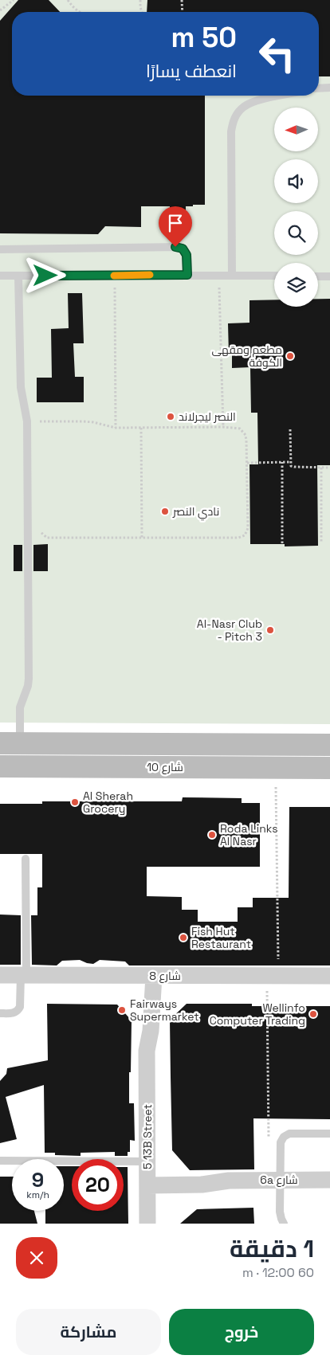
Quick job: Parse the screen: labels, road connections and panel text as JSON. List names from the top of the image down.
{
  "streets": {
    "main road": ["شارع 10"],
    "street": ["شارع 8", "5 13B Street", "6a شارع"]
  },
  "crossings": [
    ["شارع 8", "5 13B Street"],
    ["5 13B Street", "6a شارع"]
  ],
  "places": [
    "مطعم ومقهى الكوفة",
    "النصر ليجرلاند",
    "نادي النصر",
    "Al-Nasr Club - Pitch 3",
    "Al Sherah Grocery",
    "Roda Links Al Nasr",
    "Fish Hut Restaurant",
    "Fairways Supermarket",
    "Wellinfo Computer Trading"
  ],
  "north": "left",
  "page": {
    "turn": ["50 m", "انعطف يسارًا"],
    "speed": "9 km/h",
    "limit": "20",
    "heading": ["1 دقيقة", "60 m · 12:00"],
    "buttons": ["خروج", "مشاركة"]
  }
}
